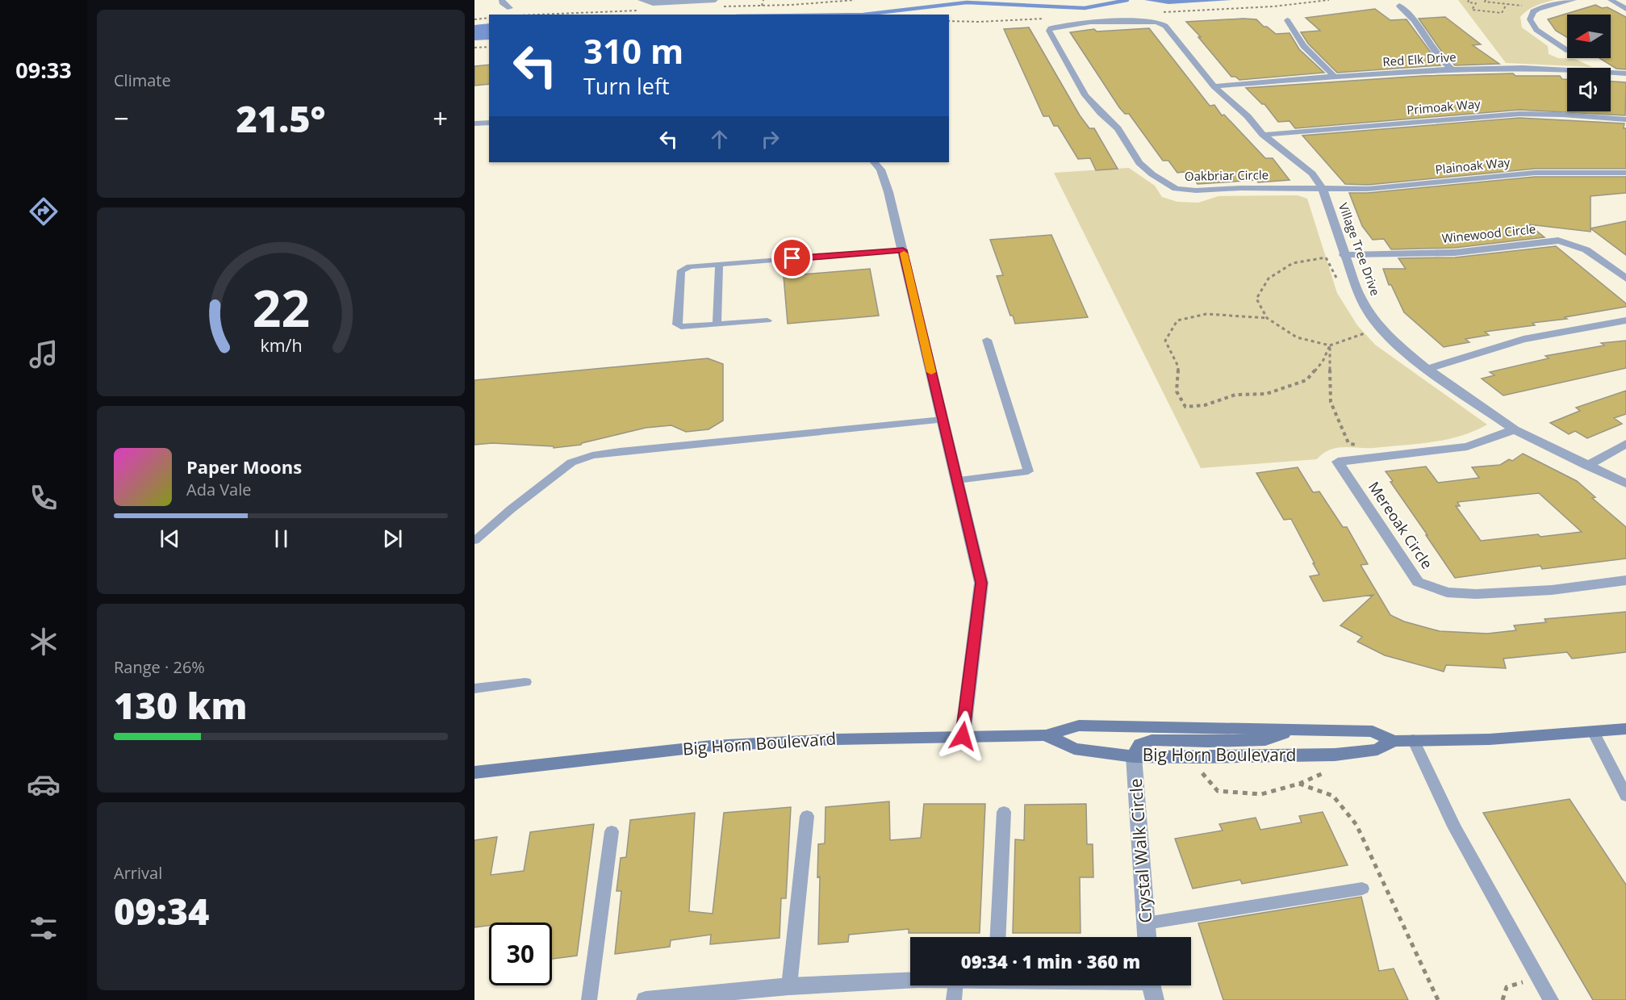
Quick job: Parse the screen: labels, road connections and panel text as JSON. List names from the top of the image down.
{
  "streets": {
    "main road": ["Big Horn Boulevard"],
    "street": [
      "Red Elk Drive",
      "Primoak Way",
      "Plainoak Way",
      "Oakbriar Circle",
      "Winewood Circle",
      "Village Tree Drive",
      "Mereoak Circle",
      "Crystal Walk Circle"
    ]
  },
  "crossings": [
    ["Red Elk Drive", "Village Tree Drive"],
    ["Primoak Way", "Village Tree Drive"],
    ["Plainoak Way", "Oakbriar Circle"],
    ["Plainoak Way", "Village Tree Drive"],
    ["Oakbriar Circle", "Village Tree Drive"],
    ["Winewood Circle", "Village Tree Drive"],
    ["Village Tree Drive", "Mereoak Circle"],
    ["Big Horn Boulevard", "Crystal Walk Circle"]
  ],
  "north": "left",
  "page": {
    "tabs": "09:33",
    "tile": [
      "Climate",
      ["Range · 26%", "130 km"],
      ["Arrival", "09:34"]
    ],
    "turn": ["310 m", "Turn left"],
    "heat": ["−", "21.5°", "+"],
    "song": ["Paper Moons", "Ada Vale"],
    "limit": "30",
    "trip": "09:34 · 1 min · 360 m",
    "gauge": ["22", "km/h"]
  }
}
